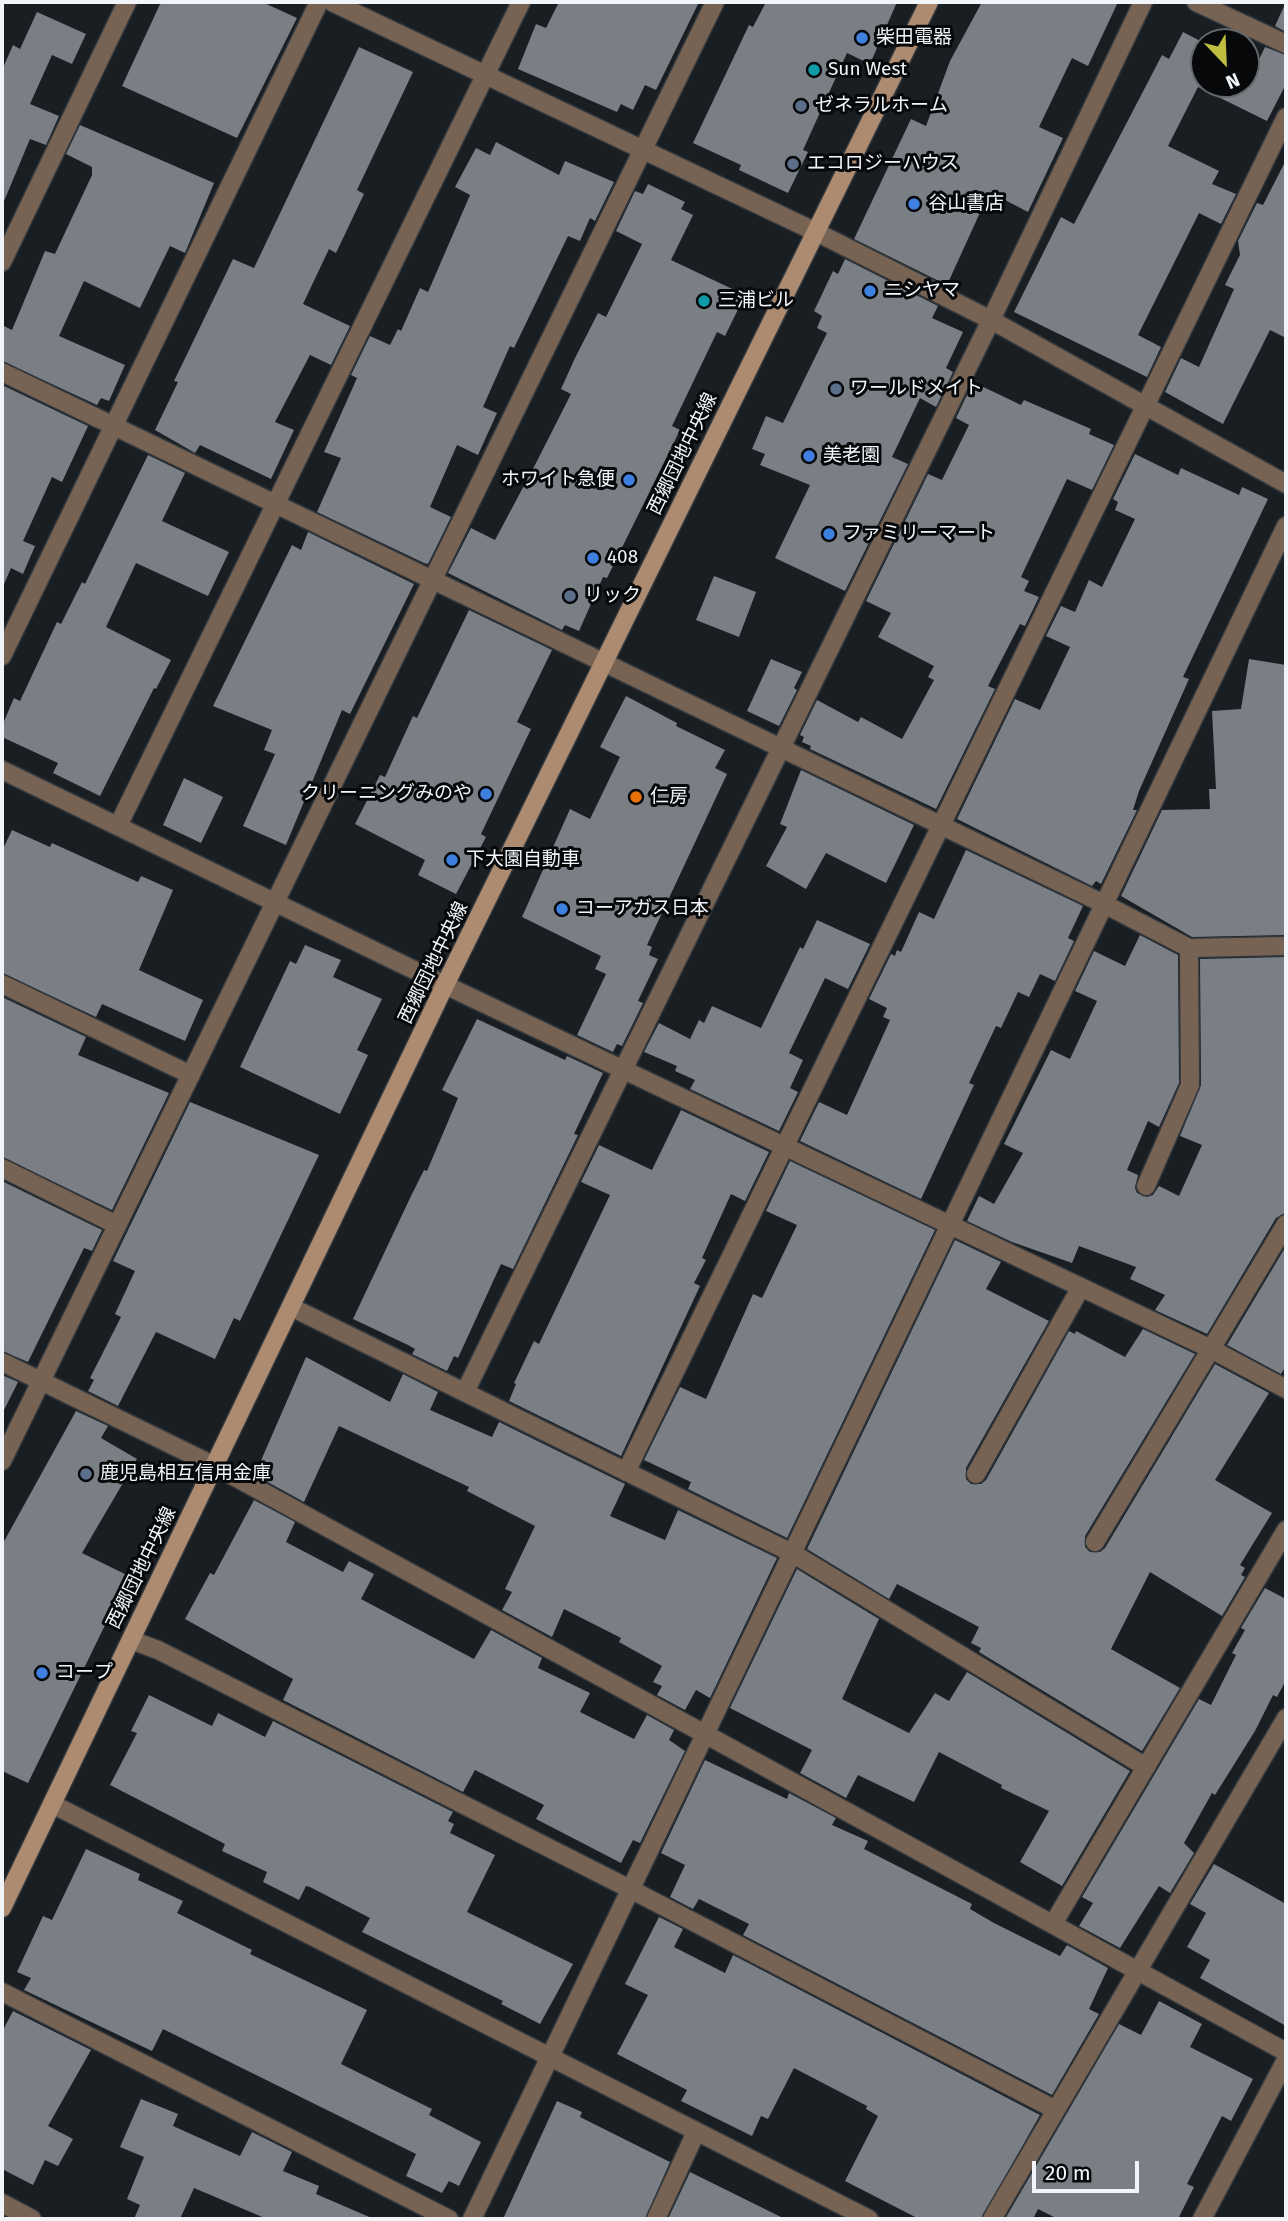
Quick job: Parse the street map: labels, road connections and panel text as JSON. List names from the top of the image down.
{
  "streets": {
    "street": ["西郷団地中央線"]
  },
  "places": [
    "柴田電器",
    "Sun West",
    "ゼネラルホーム",
    "エコロジーハウス",
    "谷山書店",
    "ニシヤマ",
    "三浦ビル",
    "ワールドメイト",
    "美老園",
    "ホワイト急便",
    "ファミリーマート",
    "408",
    "リック",
    "クリーニングみのや",
    "仁房",
    "下大園自動車",
    "コーアガス日本",
    "鹿児島相互信用金庫",
    "コープ"
  ],
  "scale_bar": "20 m",
  "north": "bottom right"
}
